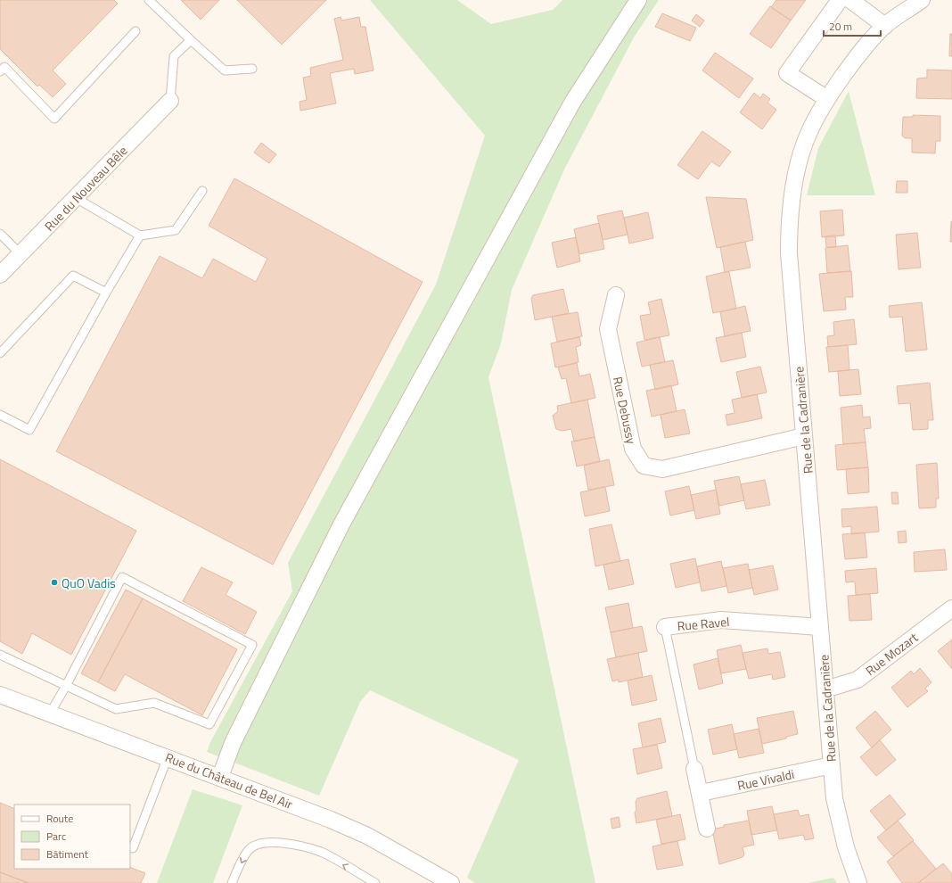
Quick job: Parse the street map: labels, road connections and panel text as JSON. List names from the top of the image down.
{
  "streets": {
    "street": [
      "Rue du Nouveau Bêle",
      "Rue Debussy",
      "Rue de la Cadranière",
      "Rue Ravel",
      "Rue Mozart",
      "Rue Vivaldi",
      "Rue du Château de Bel Air"
    ]
  },
  "crossings": [
    ["Rue Debussy", "Rue de la Cadranière"],
    ["Rue de la Cadranière", "Rue Ravel"],
    ["Rue de la Cadranière", "Rue Mozart"],
    ["Rue de la Cadranière", "Rue Vivaldi"]
  ],
  "places": ["QuO Vadis"],
  "legend": ["Route", "Parc", "Bâtiment"],
  "scale_bar": "20 m"
}
